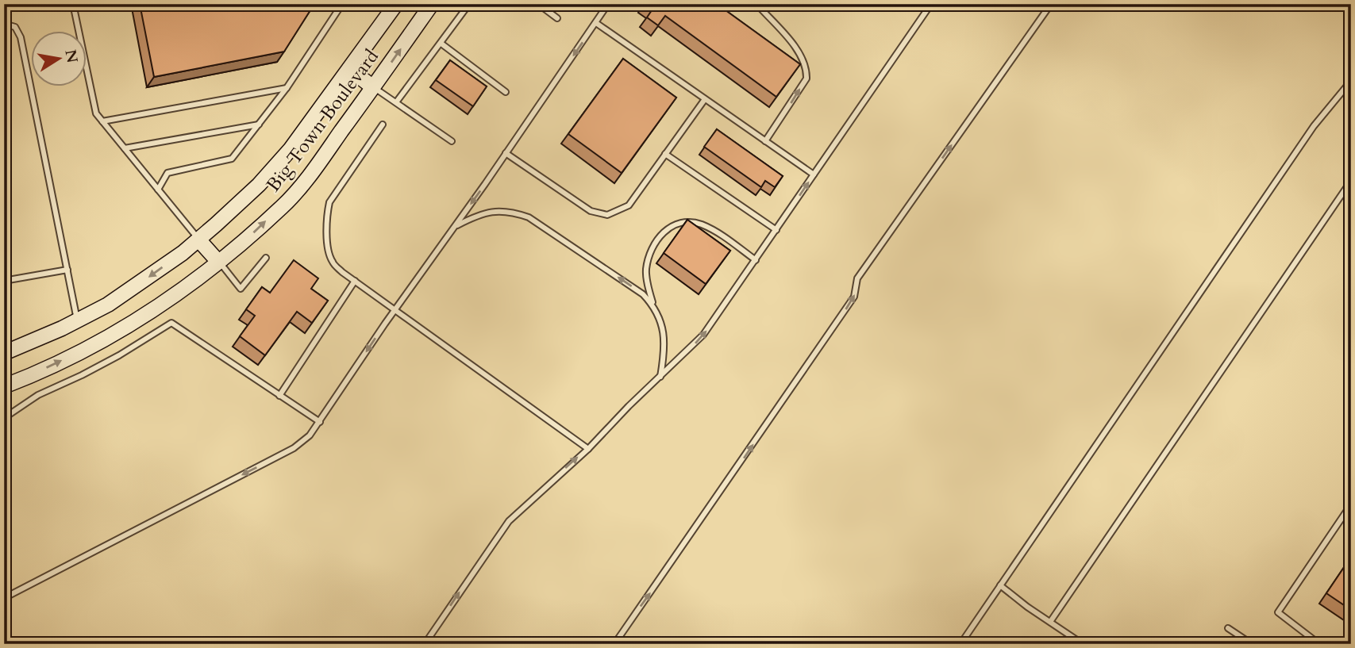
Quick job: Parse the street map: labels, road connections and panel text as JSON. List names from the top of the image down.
{
  "streets": {
    "main road": ["Big Town Boulevard"]
  },
  "north": "right"
}
